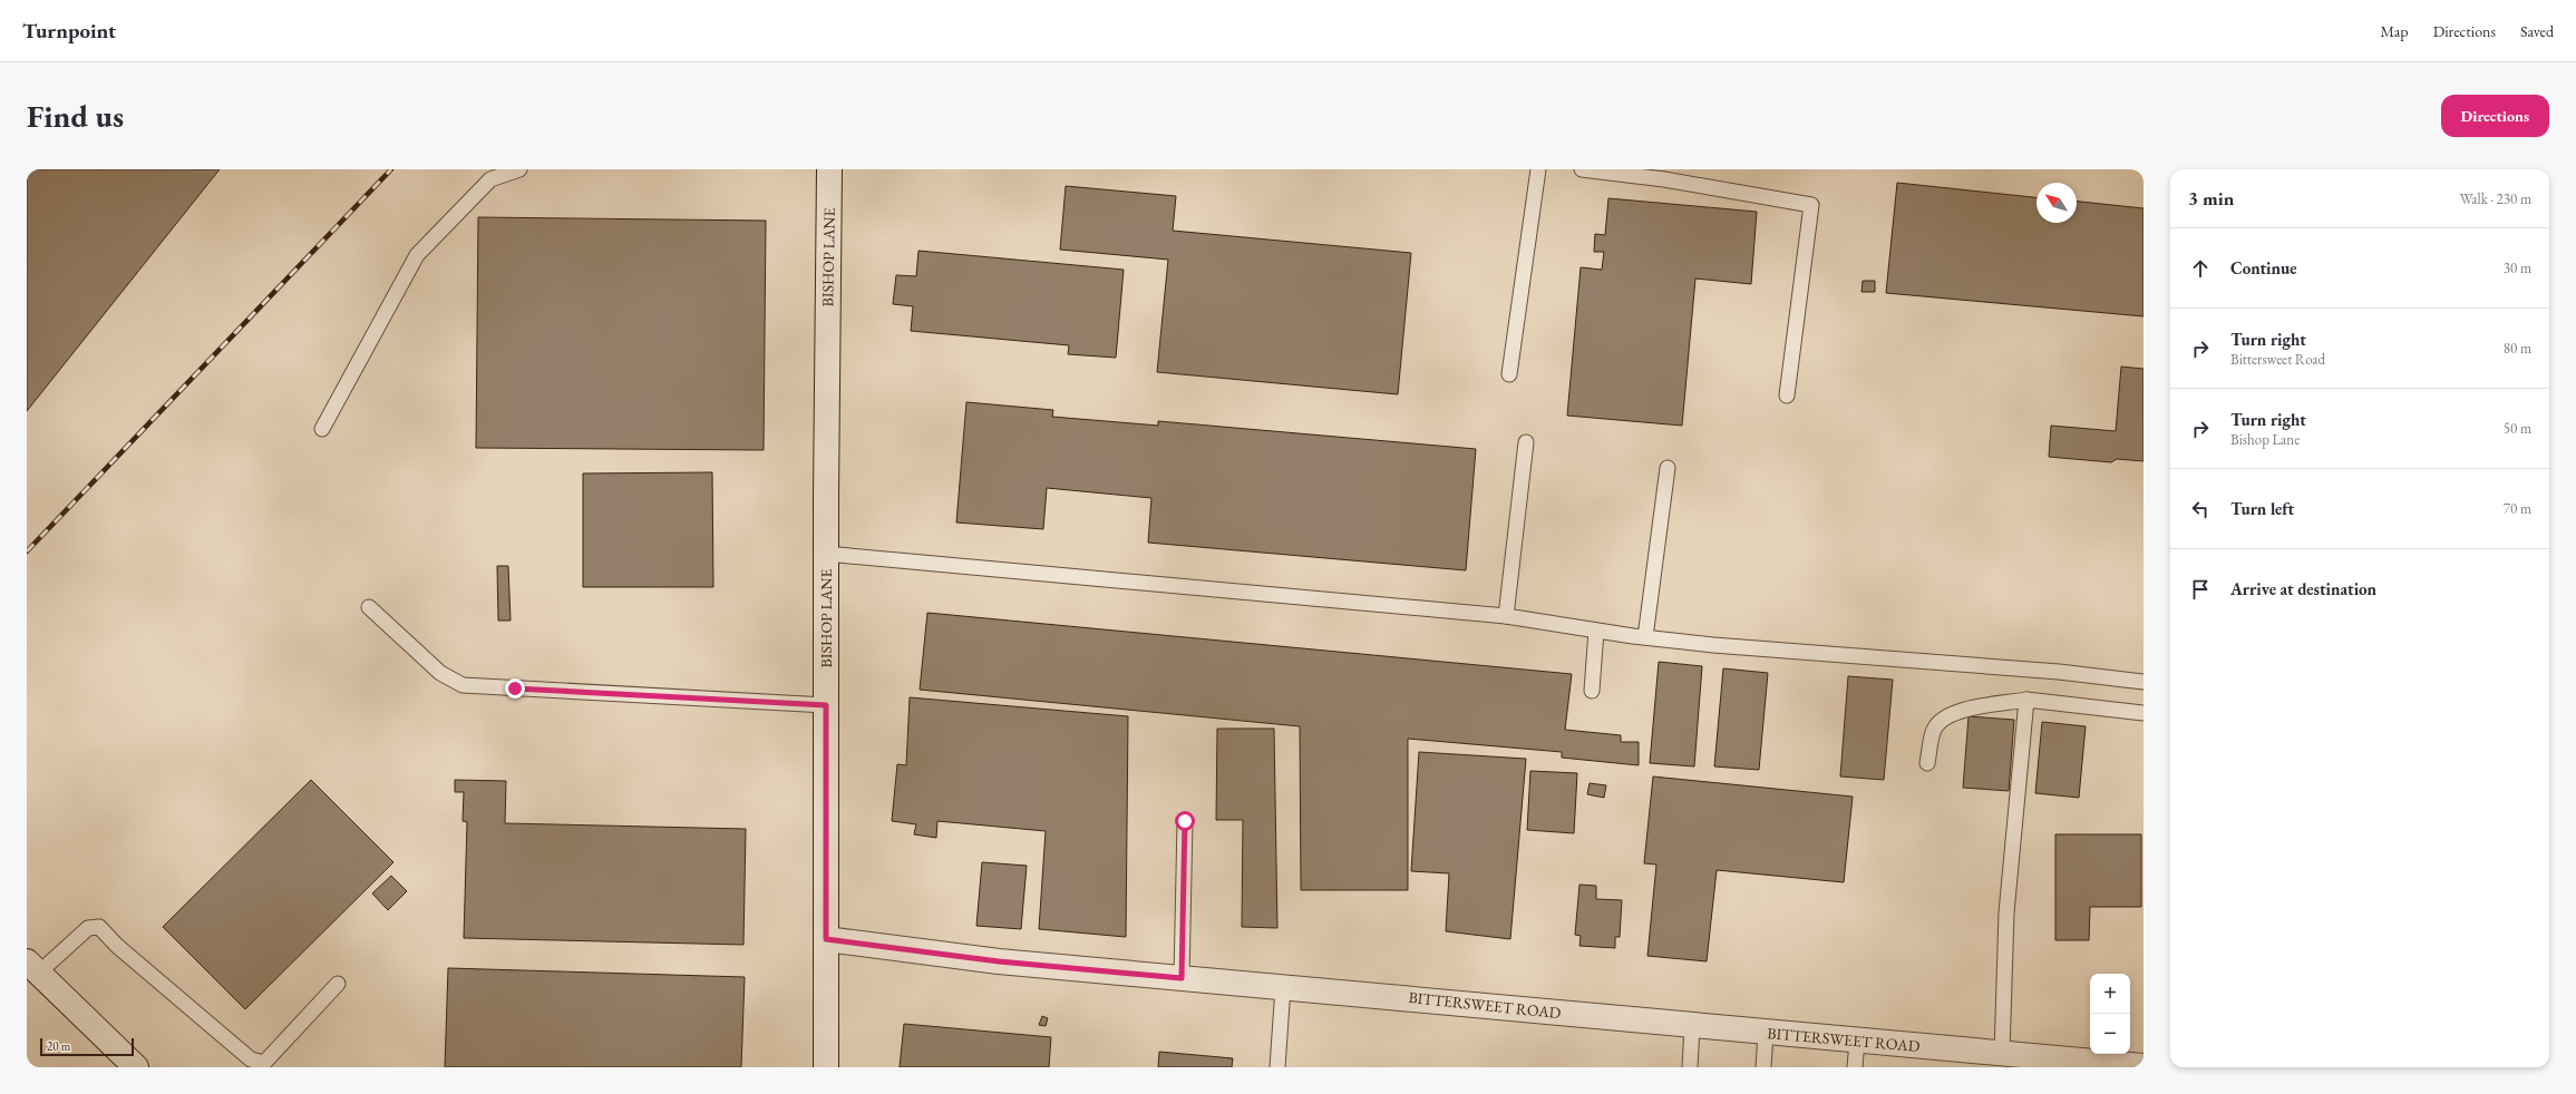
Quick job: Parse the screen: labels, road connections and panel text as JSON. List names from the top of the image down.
{
  "streets": {
    "street": ["BISHOP LANE", "BITTERSWEET ROAD"]
  },
  "crossings": [
    ["BISHOP LANE", "BITTERSWEET ROAD"]
  ],
  "scale_bar": "20 m",
  "north": "top left",
  "page": {
    "header": "Turnpoint",
    "nav": ["Map", "Directions", "Saved"],
    "buttons": "Directions",
    "title": "Find us",
    "heading": ["3 min", "Walk · 230 m"],
    "list": [
      ["Continue", "30 m"],
      ["Turn right", "Bittersweet Road", "80 m"],
      ["Turn right", "Bishop Lane", "50 m"],
      ["Turn left", "70 m"],
      "Arrive at destination"
    ],
    "map_buttons": ["+", "−"],
    "scale": "20 m"
  }
}
